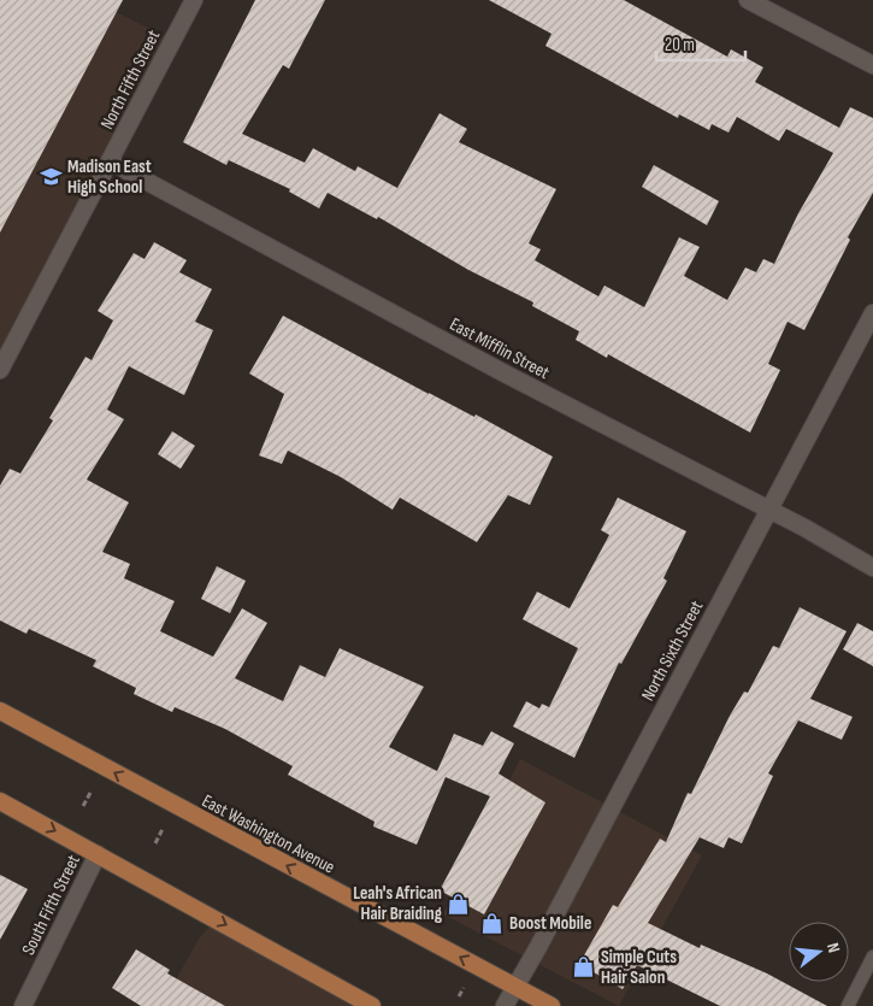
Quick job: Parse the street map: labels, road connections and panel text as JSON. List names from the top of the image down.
{
  "streets": {
    "main road": ["East Washington Avenue"],
    "street": [
      "North Fifth Street",
      "East Mifflin Street",
      "North Sixth Street",
      "South Fifth Street"
    ]
  },
  "crossings": [
    ["North Fifth Street", "East Mifflin Street"],
    ["East Mifflin Street", "North Sixth Street"],
    ["North Sixth Street", "East Washington Avenue"]
  ],
  "places": {
    "school or university": ["Madison East High School"],
    "shop": ["Leah's African Hair Braiding", "Boost Mobile", "Simple Cuts Hair Salon"]
  },
  "scale_bar": "20 m",
  "north": "right"
}
